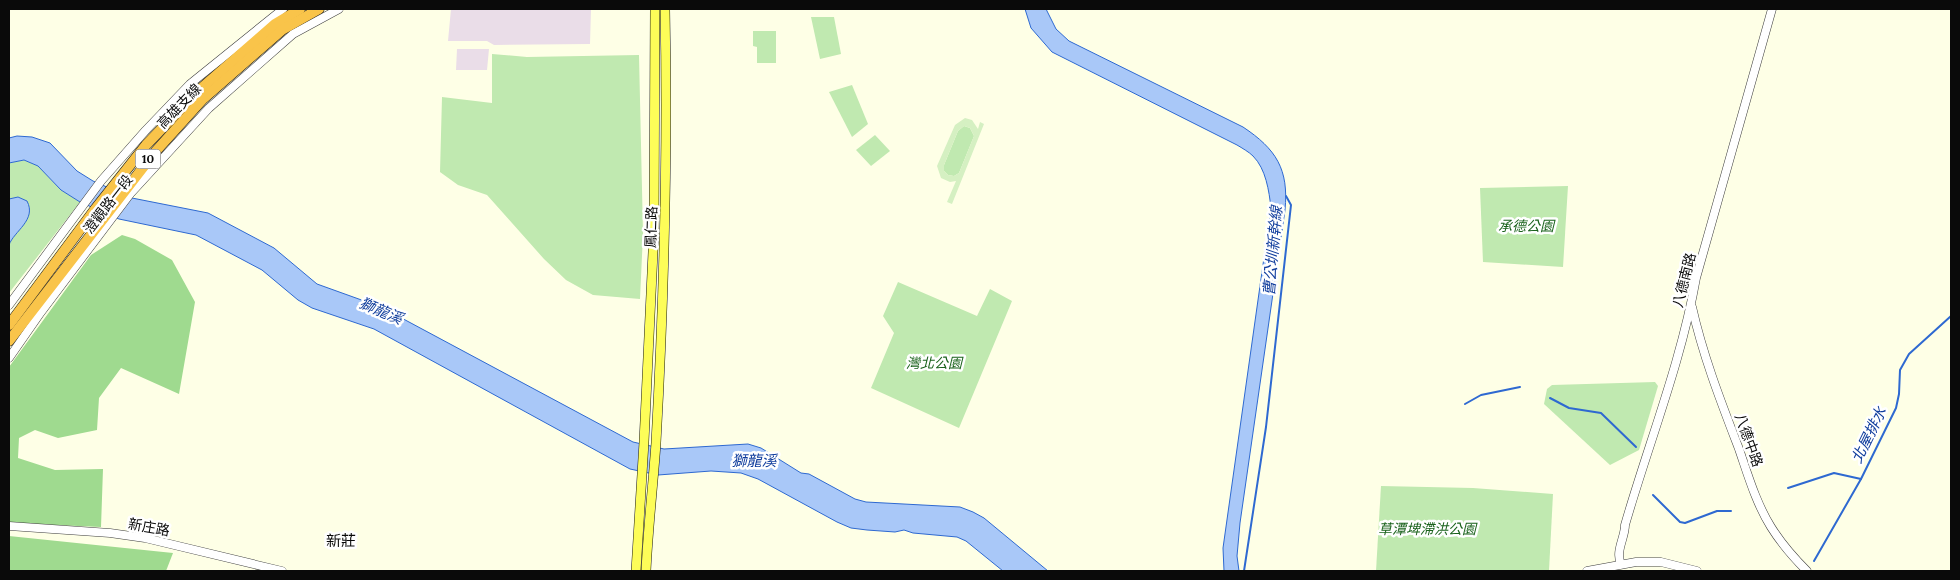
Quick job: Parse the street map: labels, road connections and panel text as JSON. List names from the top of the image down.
{
  "streets": {
    "highway": ["高雄支線", "10"],
    "main road": ["鳳仁路"],
    "street": [
      "澄觀路一段",
      "八德南路",
      "八德中路",
      "新庄路"
    ]
  },
  "crossings": [
    ["八德南路", "八德中路"]
  ],
  "districts": ["新莊"],
  "water": ["曹公圳新幹線", "獅龍溪", "北屋排水"],
  "parks": ["承德公園", "灣北公園", "草潭埤滯洪公園"]
}
